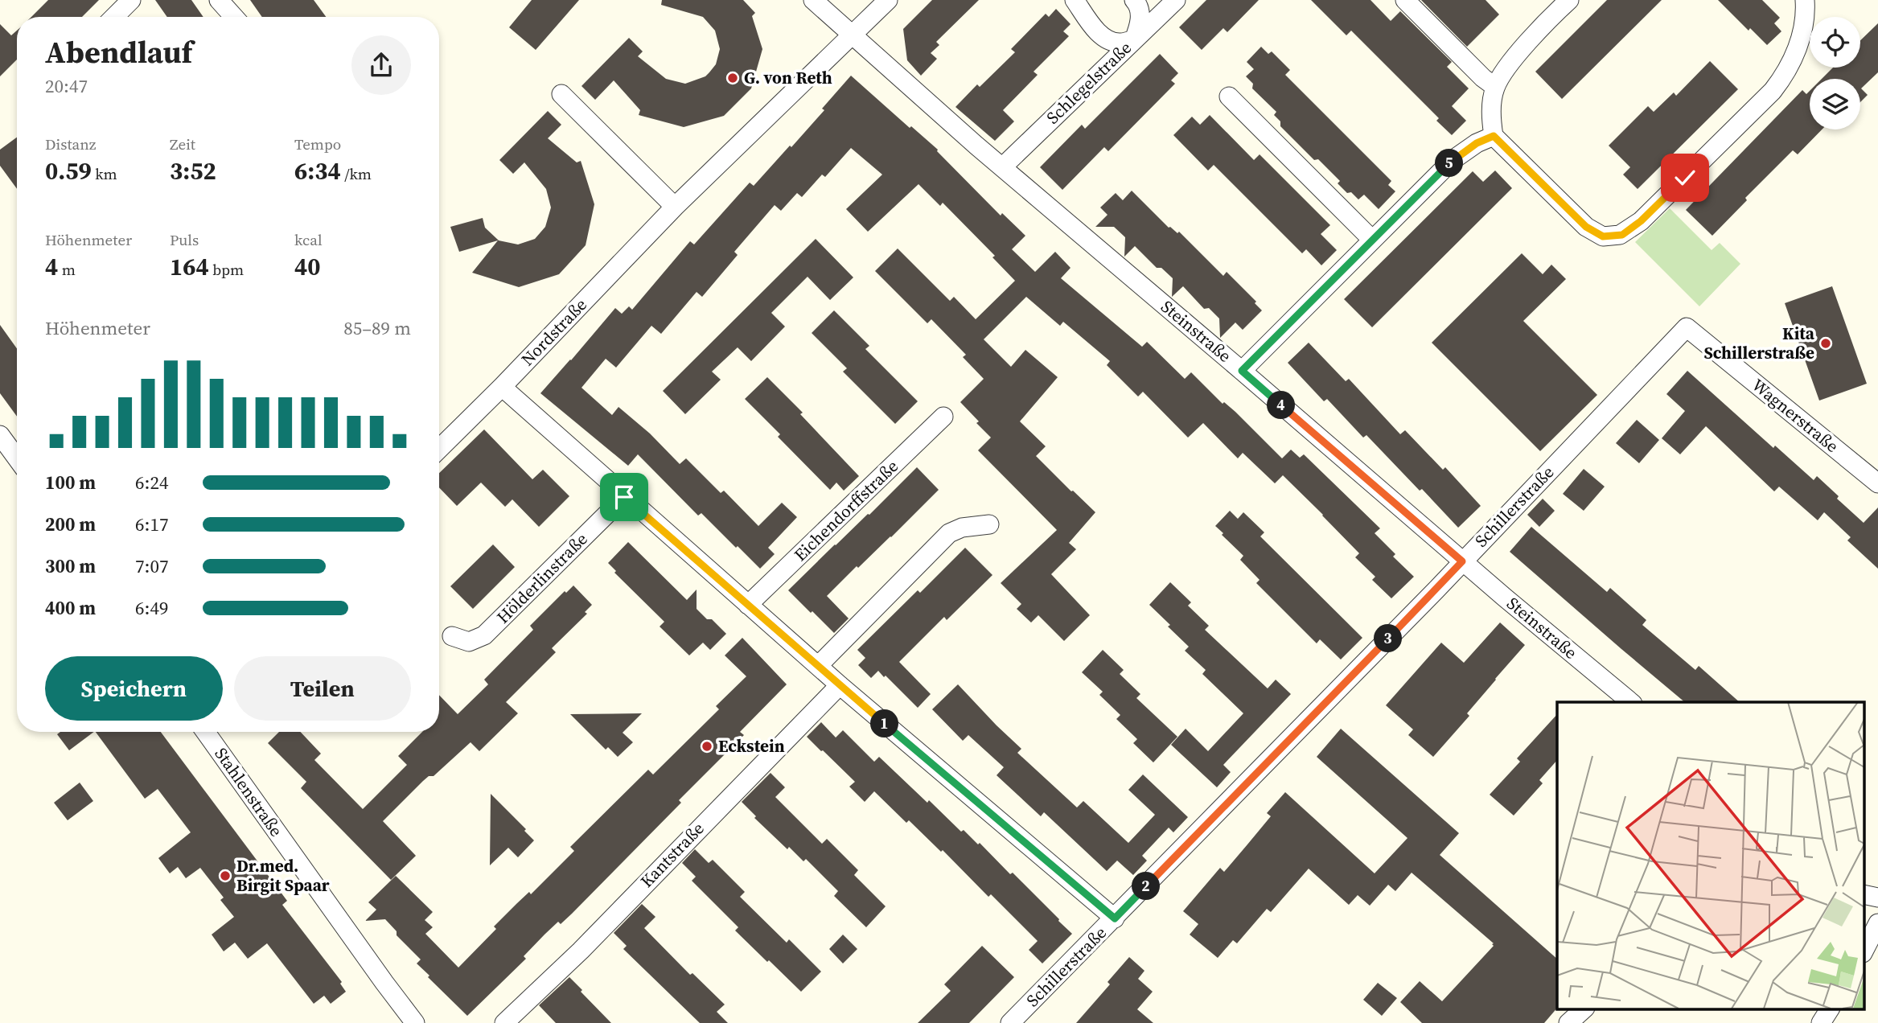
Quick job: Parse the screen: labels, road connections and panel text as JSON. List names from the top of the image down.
{
  "streets": {
    "street": [
      "Schlegelstraße",
      "Steinstraße",
      "Nordstraße",
      "Wagnerstraße",
      "Schillerstraße",
      "Eichendorffstraße",
      "Hölderlinstraße",
      "Stahlenstraße",
      "Kantstraße"
    ]
  },
  "crossings": [
    ["Schlegelstraße", "Steinstraße"],
    ["Steinstraße", "Nordstraße"],
    ["Steinstraße", "Schillerstraße"],
    ["Wagnerstraße", "Schillerstraße"]
  ],
  "places": [
    "G. von Reth",
    "Kita Schillerstraße",
    "Eckstein",
    "Dr.med. Birgit Spaar"
  ],
  "page": {
    "heading": ["Abendlauf", "20:47"],
    "stats": [
      ["Distanz", "0.59 km"],
      ["Zeit", "3:52"],
      ["Tempo", "6:34 /km"],
      ["Höhenmeter", "4 m"],
      ["Puls", "164 bpm"],
      ["kcal", "40"]
    ],
    "pins": [
      "5",
      "4",
      "3",
      "1",
      "2"
    ],
    "chart": ["Höhenmeter", "85–89 m"],
    "list": [
      {
        "name": "100 m",
        "note": "6:24"
      },
      {
        "name": "200 m",
        "note": "6:17"
      },
      {
        "name": "300 m",
        "note": "7:07"
      },
      {
        "name": "400 m",
        "note": "6:49"
      }
    ],
    "buttons": ["Speichern", "Teilen"]
  }
}
